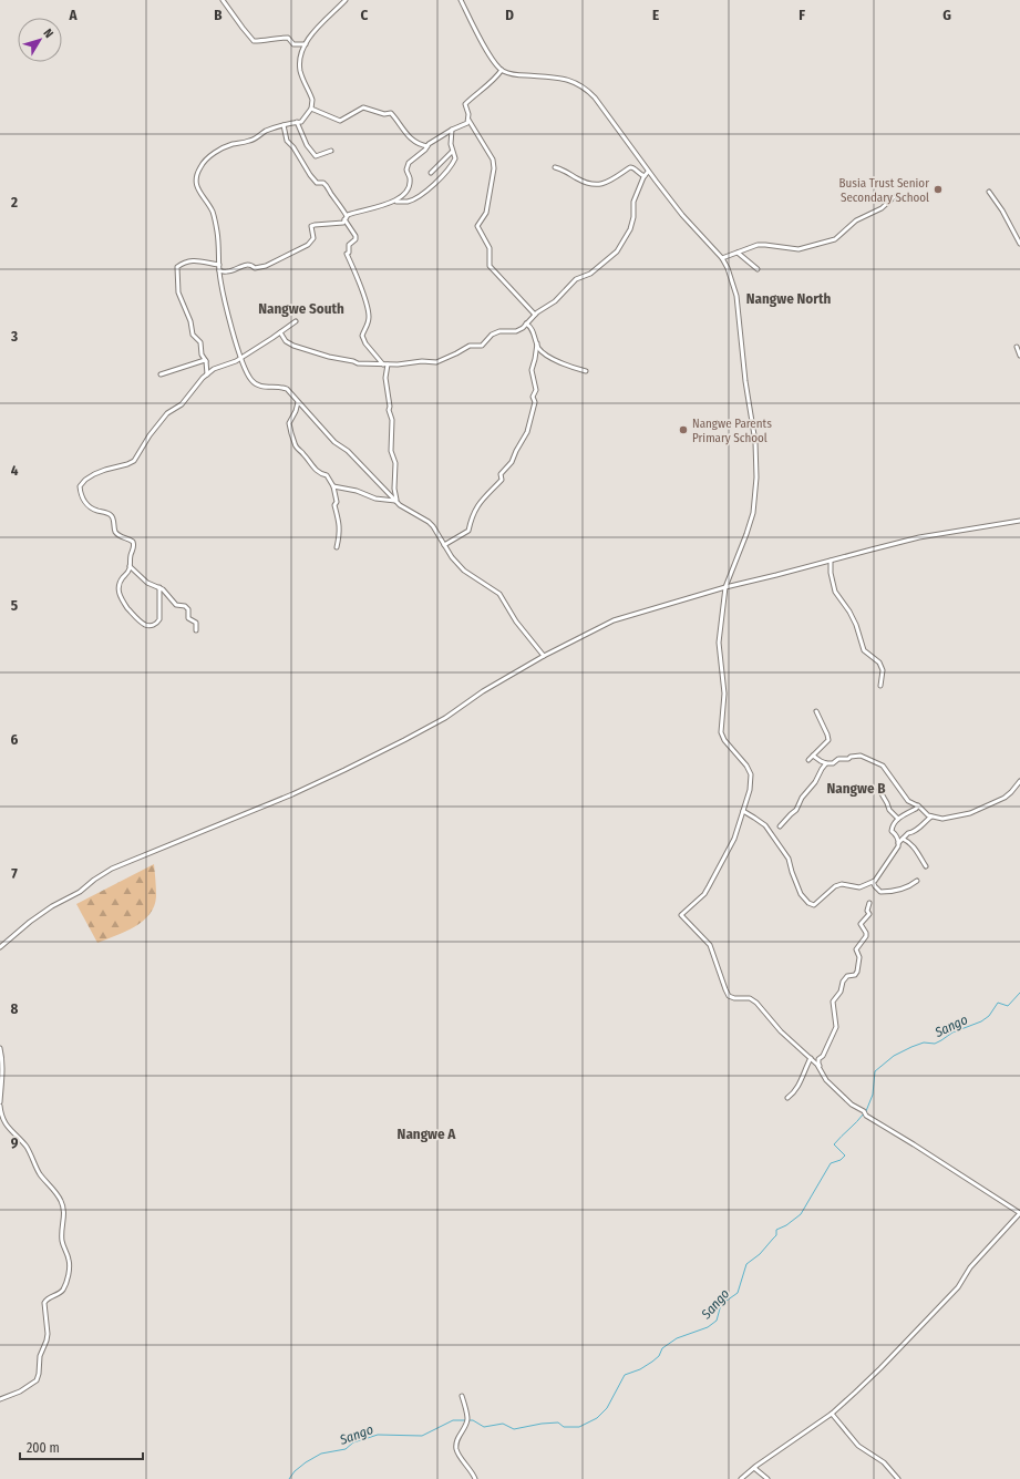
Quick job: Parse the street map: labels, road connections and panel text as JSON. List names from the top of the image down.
{
  "districts": [
    "Nangwe North",
    "Nangwe South",
    "Nangwe B",
    "Nangwe A"
  ],
  "water": ["Sango"],
  "places": ["Busia Trust Senior Secondary School", "Nangwe Parents Primary School"],
  "scale_bar": "200 m",
  "north": "top right",
  "grid": {
    "columns": [
      "A",
      "B",
      "C",
      "D",
      "E",
      "F",
      "G"
    ],
    "rows": [
      "2",
      "3",
      "4",
      "5",
      "6",
      "7",
      "8",
      "9"
    ]
  }
}
